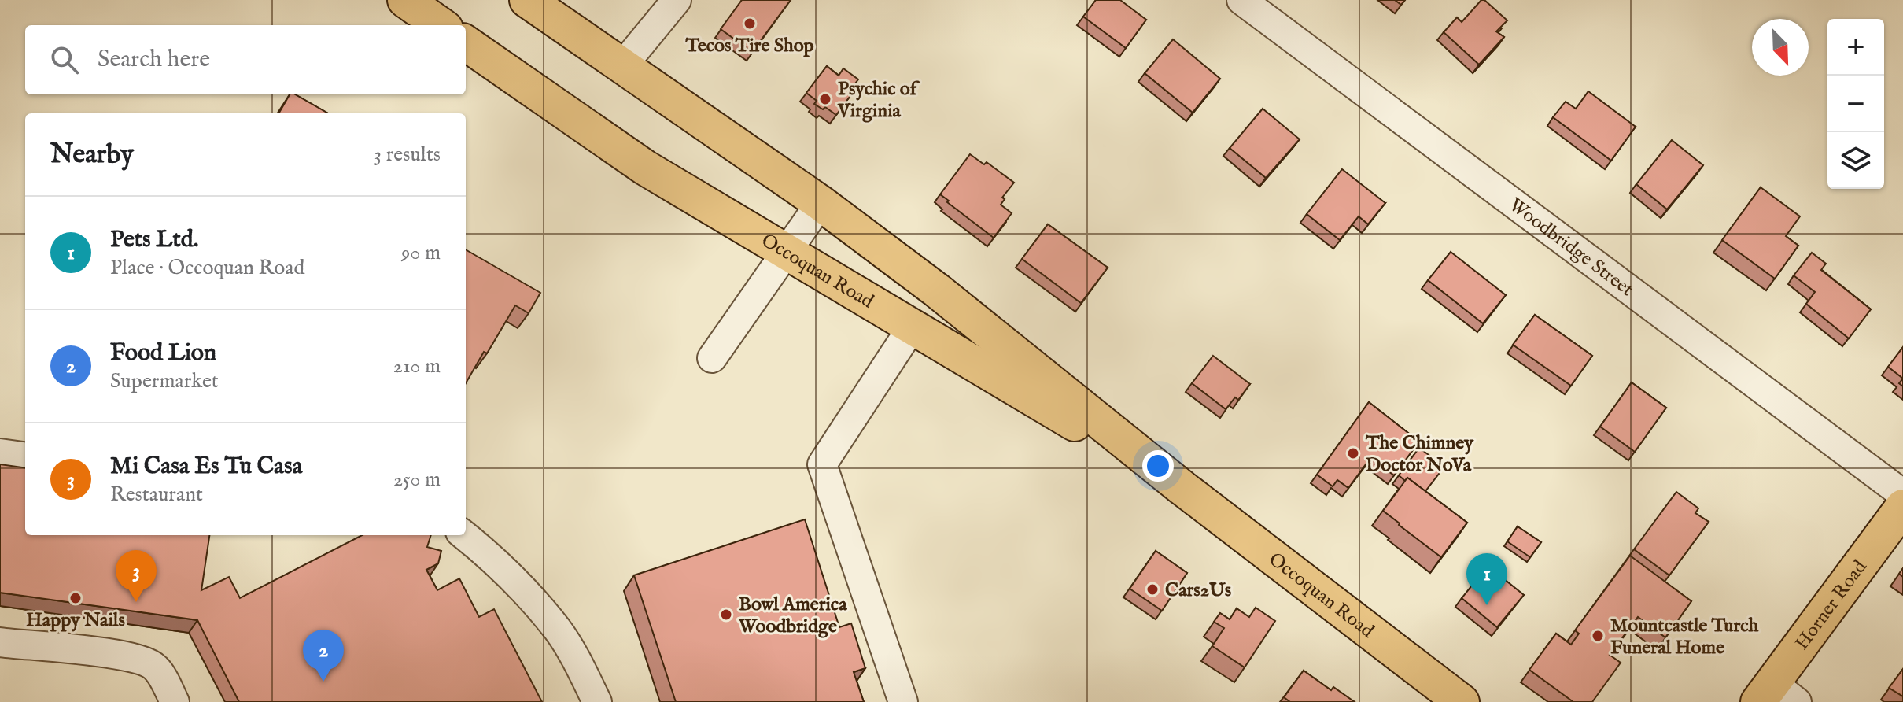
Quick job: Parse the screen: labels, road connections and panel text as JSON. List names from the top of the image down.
{
  "streets": {
    "main road": ["Occoquan Road", "Horner Road"],
    "street": ["Woodbridge Street"]
  },
  "places": [
    "Tecos Tire Shop",
    "Psychic of Virginia",
    "The Chimney Doctor NoVa",
    "Cars2Us",
    "Happy Nails",
    "Bowl America Woodbridge",
    "Mountcastle Turch Funeral Home"
  ],
  "north": "bottom right",
  "page": {
    "map_buttons": ["+", "−"],
    "search": "Search here",
    "heading": ["Nearby", "3 results"],
    "list": [
      {
        "mark": "1",
        "name": "Pets Ltd.",
        "note": "Place · Occoquan Road",
        "value": "90 m"
      },
      {
        "mark": "2",
        "name": "Food Lion",
        "note": "Supermarket",
        "value": "210 m"
      },
      {
        "mark": "3",
        "name": "Mi Casa Es Tu Casa",
        "note": "Restaurant",
        "value": "250 m"
      }
    ],
    "pins": ["3", "1", "2"]
  }
}
